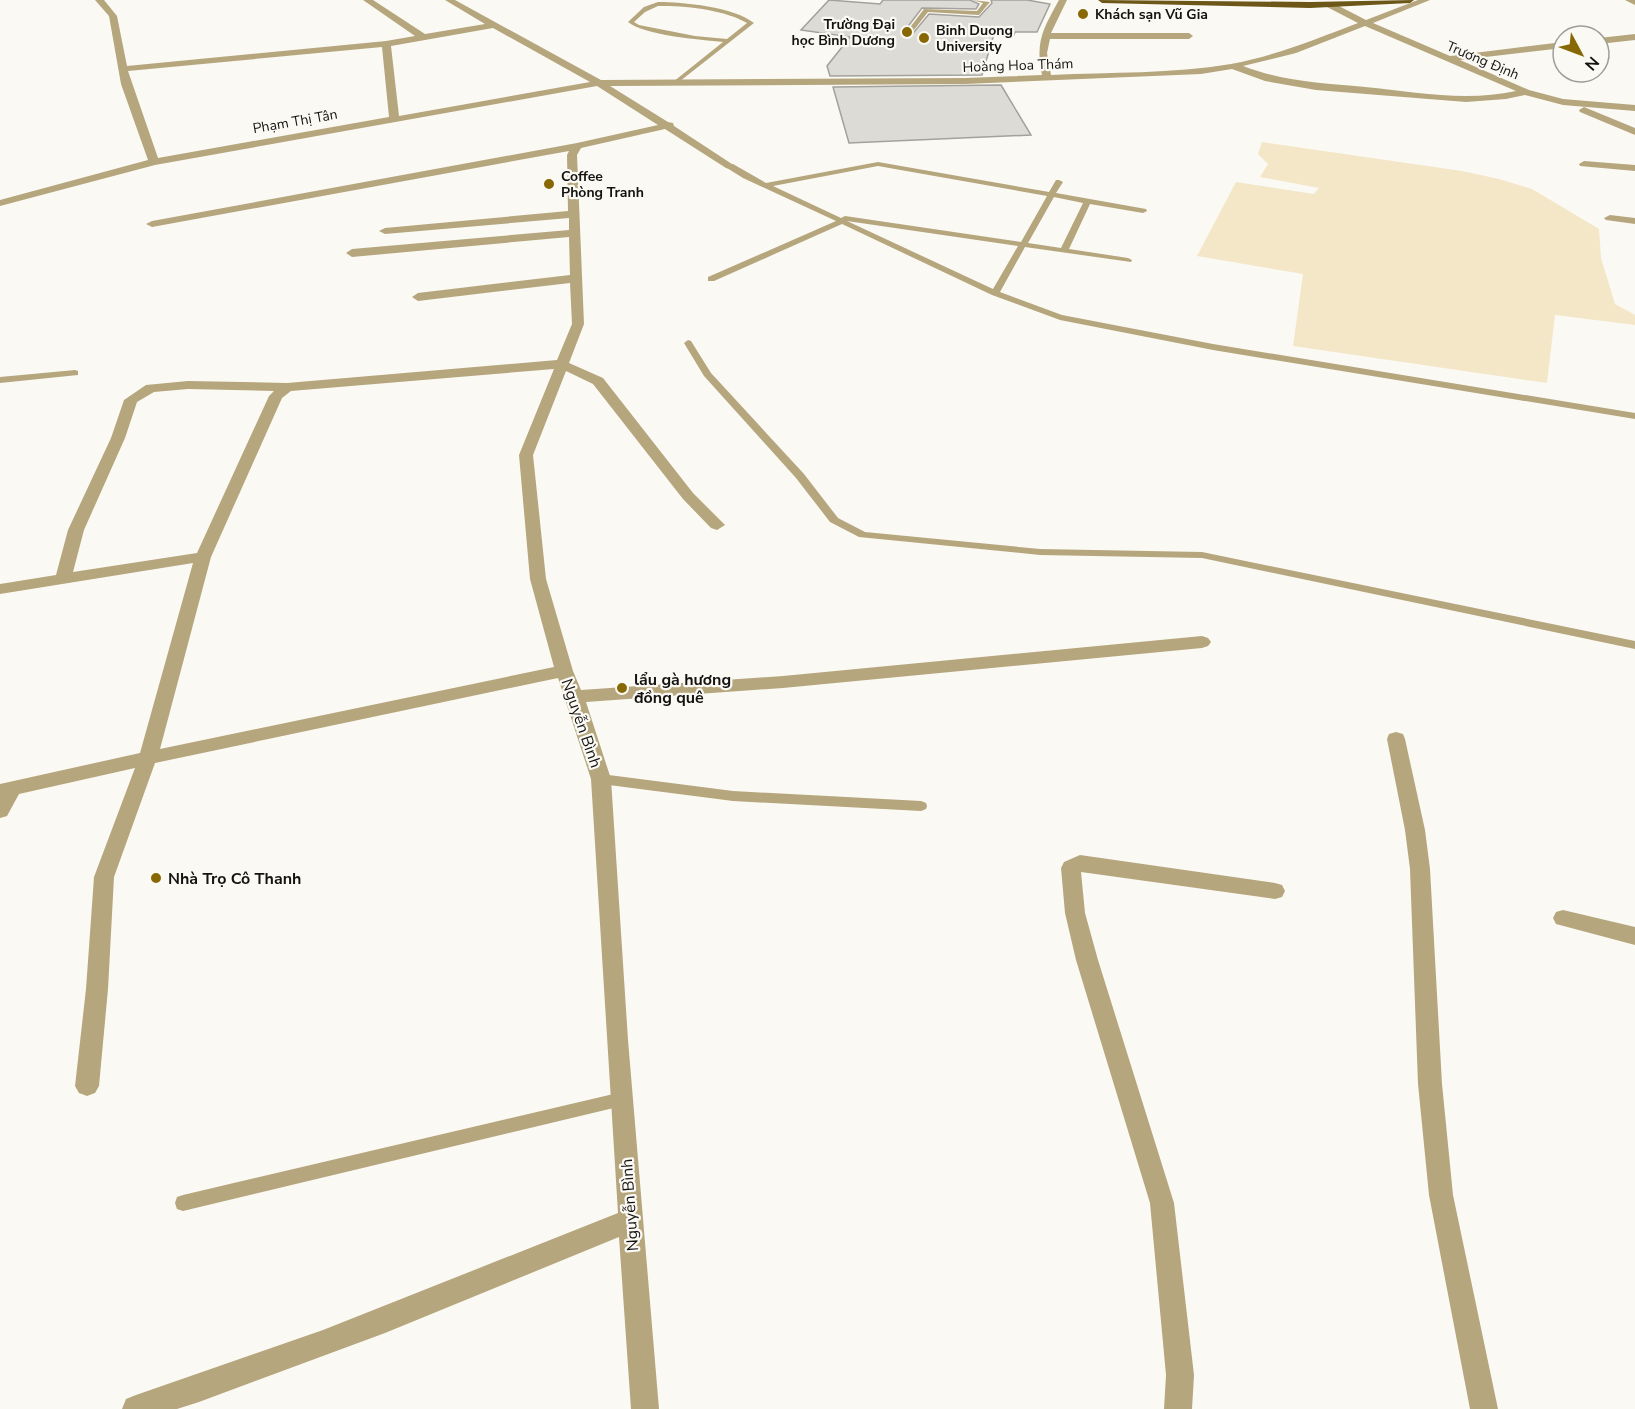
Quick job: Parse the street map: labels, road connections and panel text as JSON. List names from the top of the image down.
{
  "streets": {
    "street": [
      "Trương Định",
      "Hoàng Hoa Thám",
      "Phạm Thị Tân",
      "Nguyễn Bình"
    ]
  },
  "crossings": [
    ["Trương Định", "Hoàng Hoa Thám"],
    ["Hoàng Hoa Thám", "Phạm Thị Tân"]
  ],
  "places": [
    "Khách sạn Vũ Gia",
    "Trường Đại học Bình Dương",
    "Binh Duong University",
    "Coffee Phòng Tranh",
    "lẩu gà hương đồng quê",
    "Nhà Trọ Cô Thanh"
  ],
  "north": "bottom right"
}
